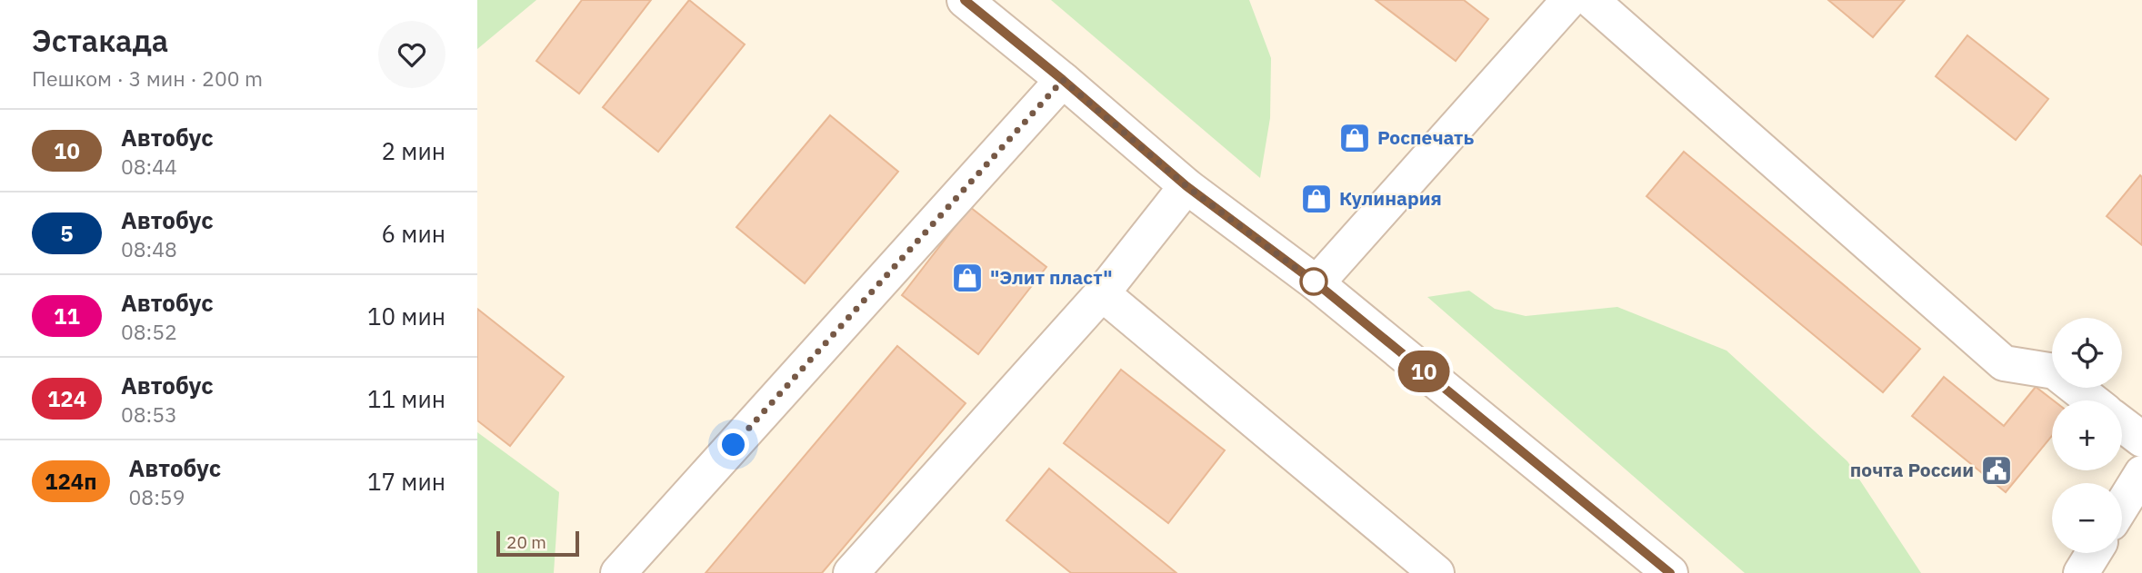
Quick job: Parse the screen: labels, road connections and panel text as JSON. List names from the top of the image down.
{
  "places": {
    "shop": ["Роспечать", "Кулинария", "\"Элит пласт\""],
    "public building": ["почта России"]
  },
  "lines": ["bus line 10"],
  "scale_bar": "20 m",
  "page": {
    "heading": ["Эстакада", "Пешком · 3 мин · 200 m"],
    "on_map": "10",
    "list": [
      {
        "mark": "10",
        "name": "Автобус",
        "note": "08:44",
        "value": "2 мин"
      },
      {
        "mark": "5",
        "name": "Автобус",
        "note": "08:48",
        "value": "6 мин"
      },
      {
        "mark": "11",
        "name": "Автобус",
        "note": "08:52",
        "value": "10 мин"
      },
      {
        "mark": "124",
        "name": "Автобус",
        "note": "08:53",
        "value": "11 мин"
      },
      {
        "mark": "124п",
        "name": "Автобус",
        "note": "08:59",
        "value": "17 мин"
      }
    ],
    "map_buttons": ["+", "−"],
    "scale": "20 m"
  }
}
